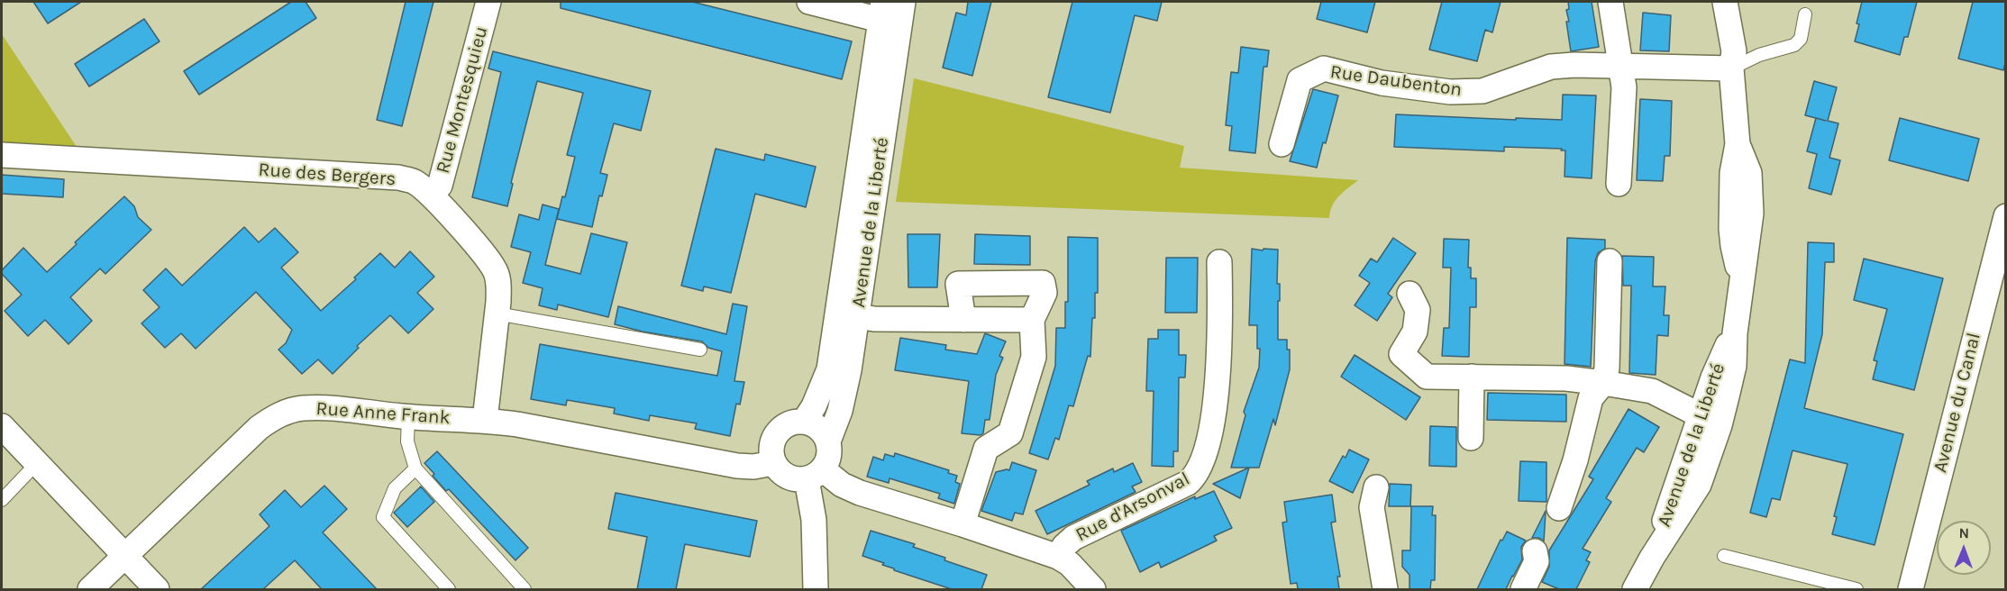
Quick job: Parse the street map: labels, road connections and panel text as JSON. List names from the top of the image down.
{
  "streets": {
    "street": [
      "Rue Daubenton",
      "Rue Montesquieu",
      "Rue des Bergers",
      "Avenue de la Liberté",
      "Avenue du Canal",
      "Rue Anne Frank",
      "Rue d'Arsonval"
    ]
  },
  "crossings": [
    ["Rue Daubenton", "Avenue de la Liberté"],
    ["Rue Montesquieu", "Rue des Bergers"],
    ["Rue des Bergers", "Rue Anne Frank"],
    ["Avenue de la Liberté", "Rue Anne Frank"]
  ],
  "north": "top"
}
